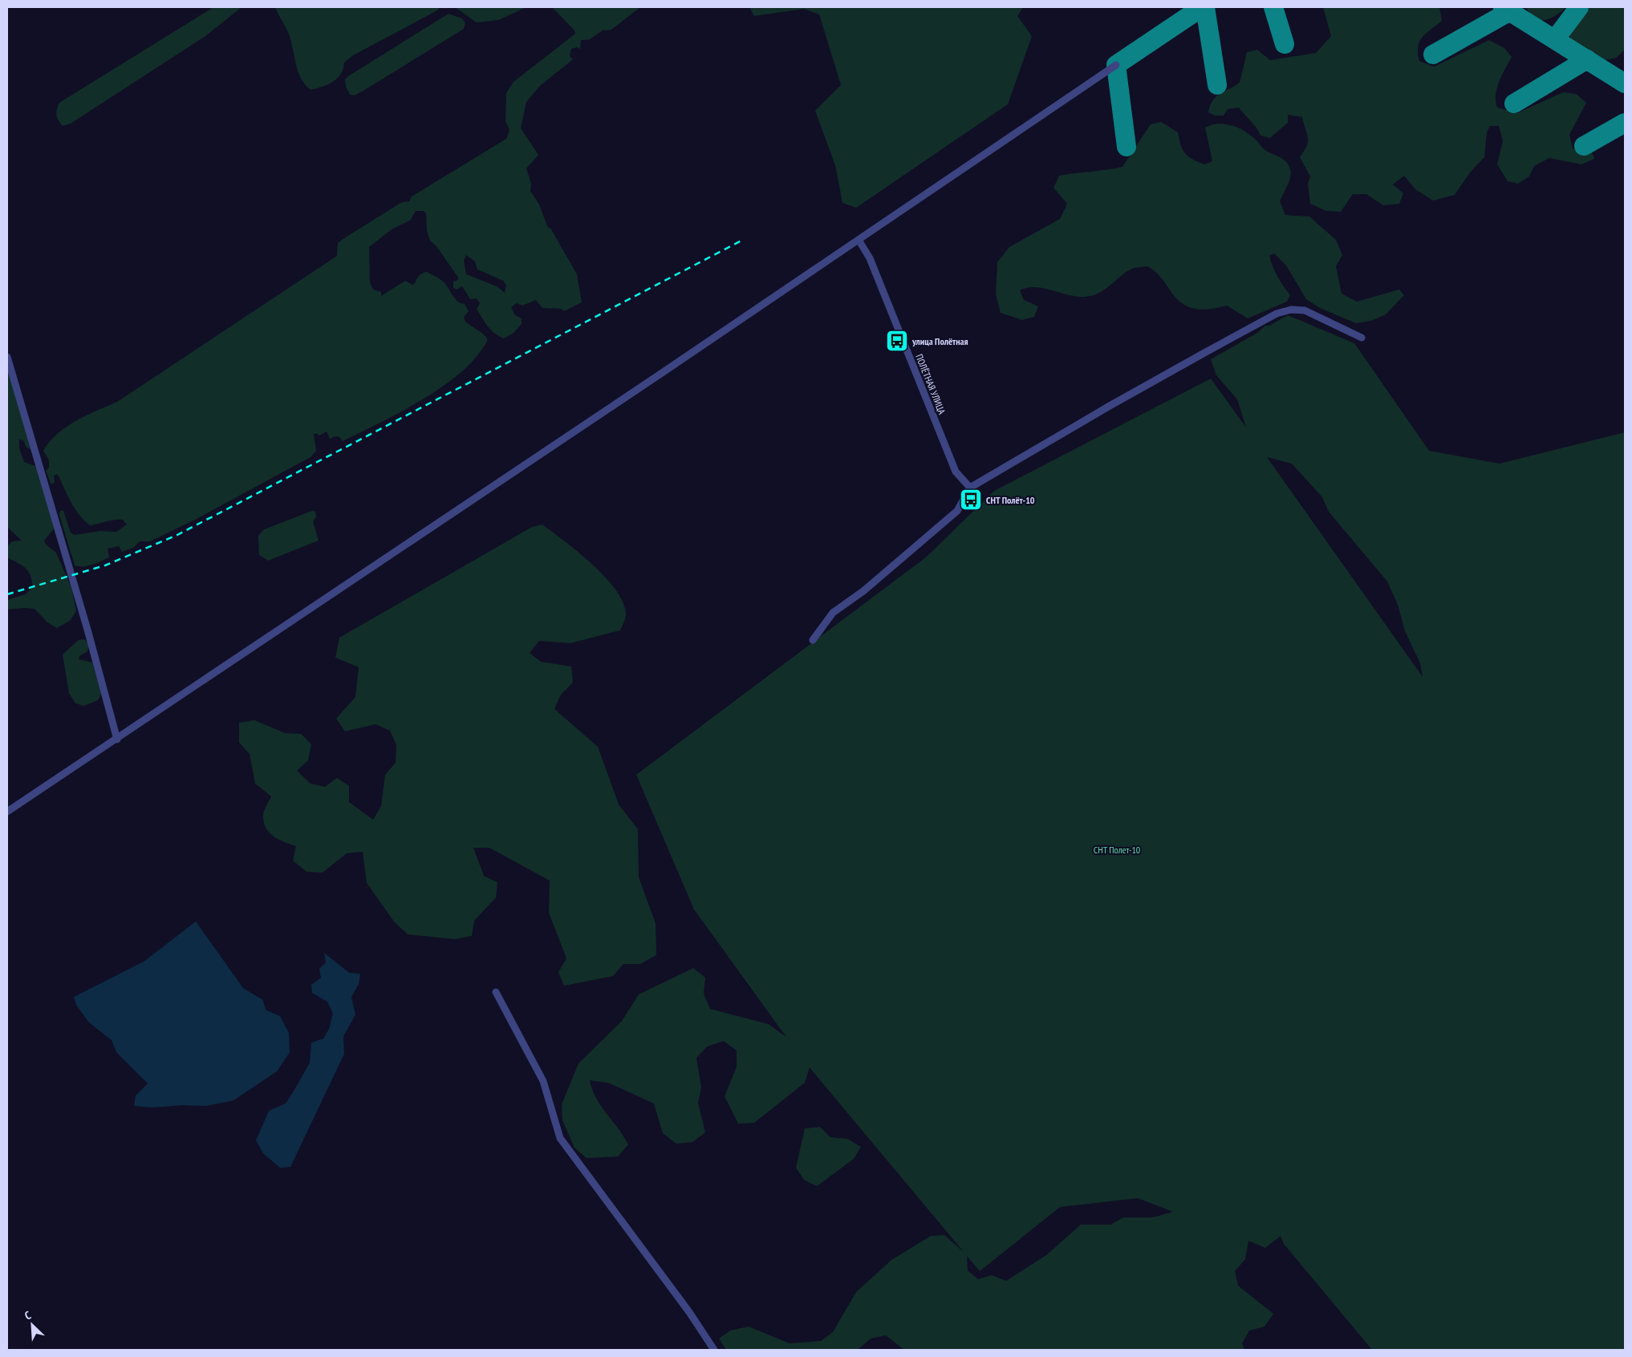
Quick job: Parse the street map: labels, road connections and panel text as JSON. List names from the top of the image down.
{
  "streets": {
    "street": ["ПОЛЁТНАЯ УЛИЦА"]
  },
  "parks": ["СНТ Полет-10"],
  "places": {
    "bus stop": ["улица Полётная", "СНТ Полёт-10"]
  },
  "north": "top left"
}
